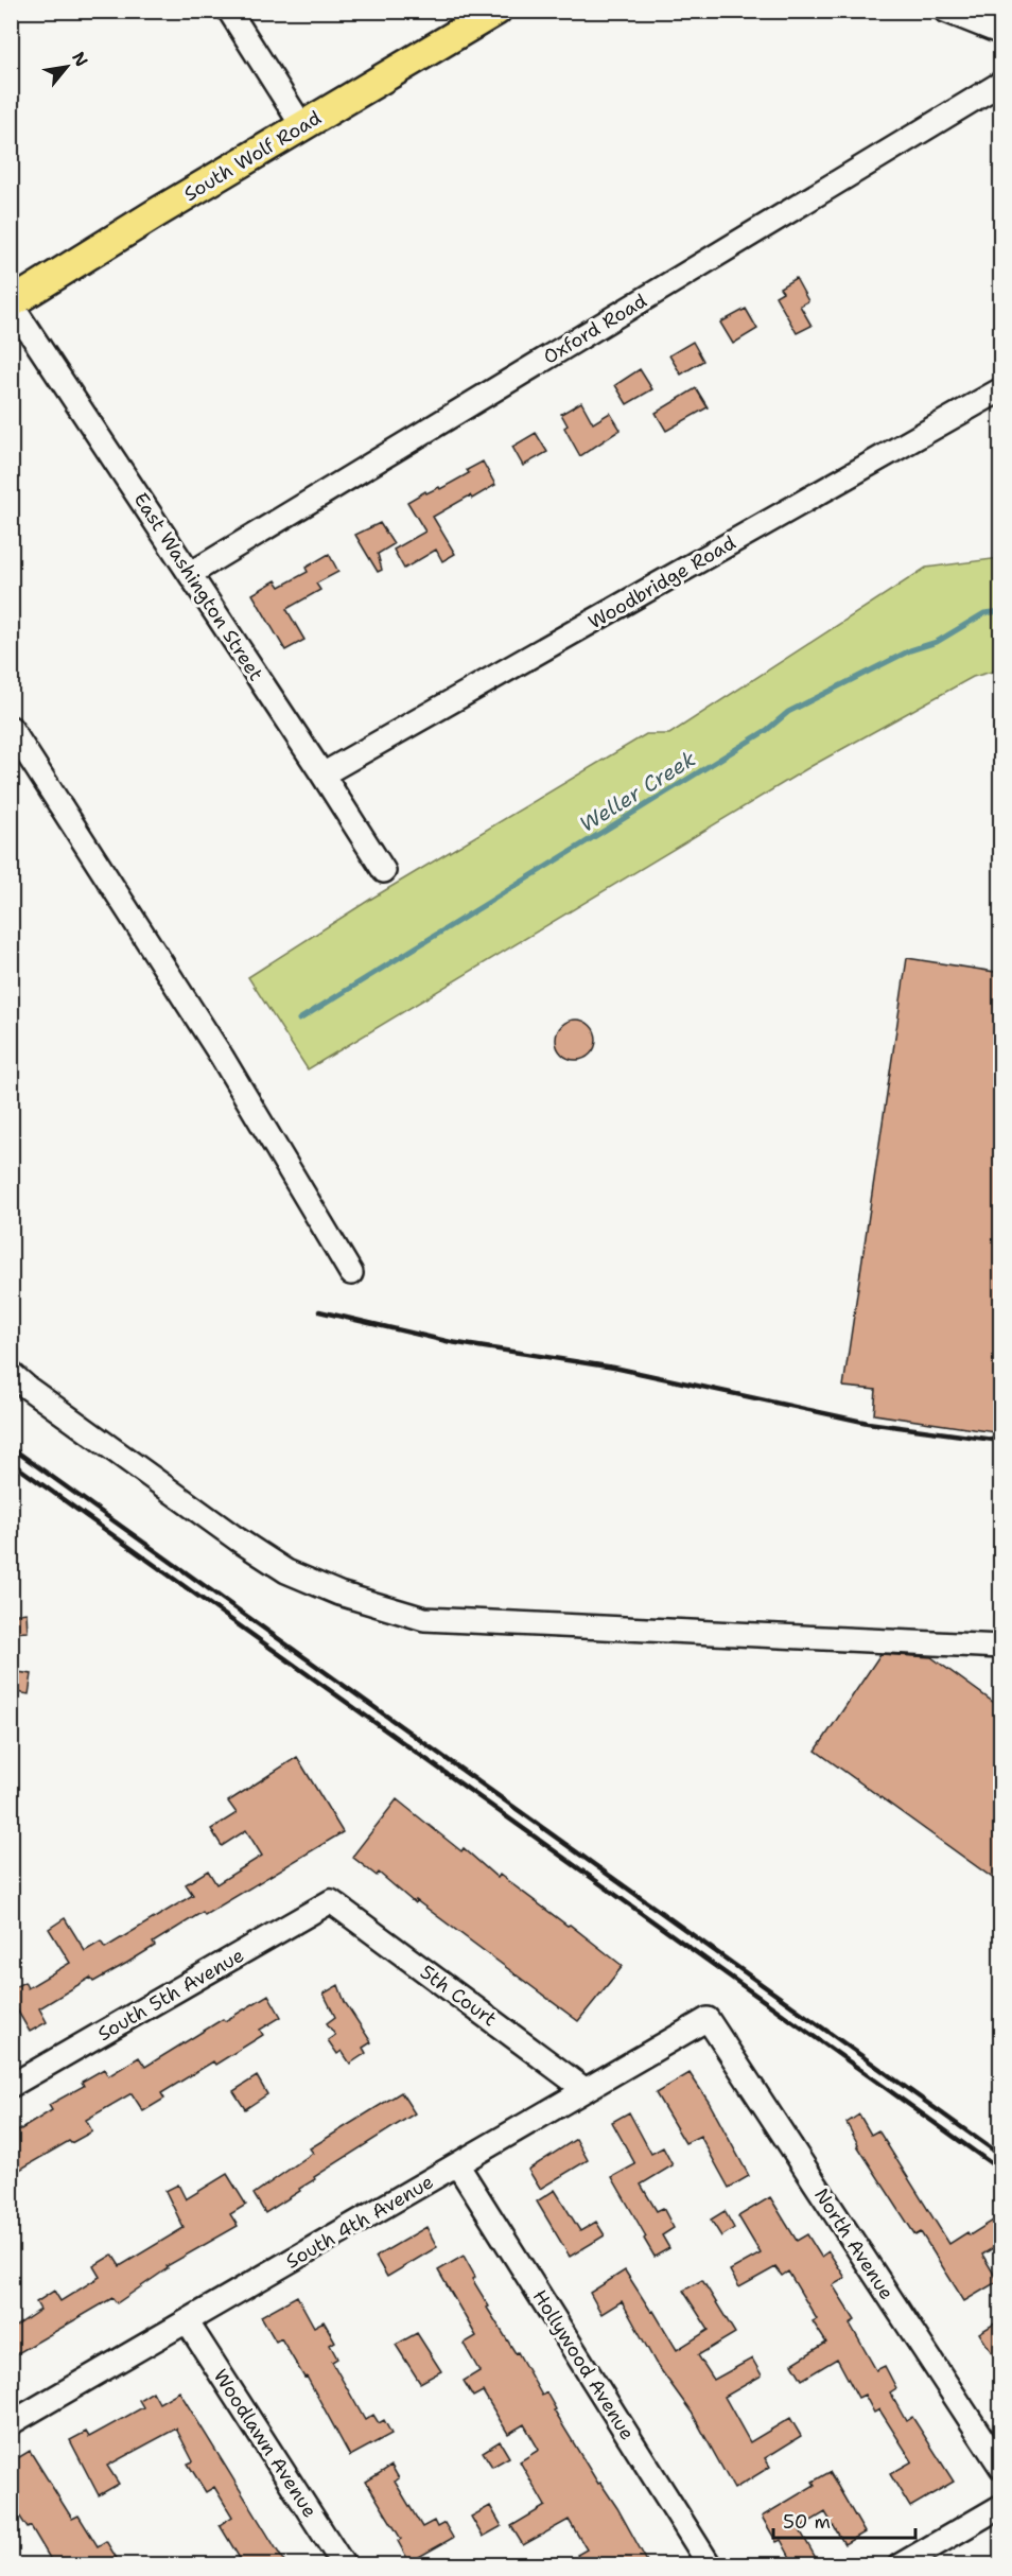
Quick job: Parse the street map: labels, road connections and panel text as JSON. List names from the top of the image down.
{
  "streets": {
    "main road": ["South Wolf Road"],
    "street": [
      "Oxford Road",
      "Woodbridge Road",
      "East Washington Street",
      "South 5th Avenue",
      "5th Court",
      "South 4th Avenue",
      "North Avenue",
      "Hollywood Avenue",
      "Woodlawn Avenue"
    ]
  },
  "crossings": [
    ["South Wolf Road", "East Washington Street"],
    ["Oxford Road", "East Washington Street"],
    ["Woodbridge Road", "East Washington Street"],
    ["South 5th Avenue", "5th Court"],
    ["5th Court", "South 4th Avenue"],
    ["South 4th Avenue", "North Avenue"],
    ["South 4th Avenue", "Hollywood Avenue"],
    ["South 4th Avenue", "Woodlawn Avenue"]
  ],
  "water": ["Weller Creek"],
  "scale_bar": "50 m",
  "north": "top right"
}
